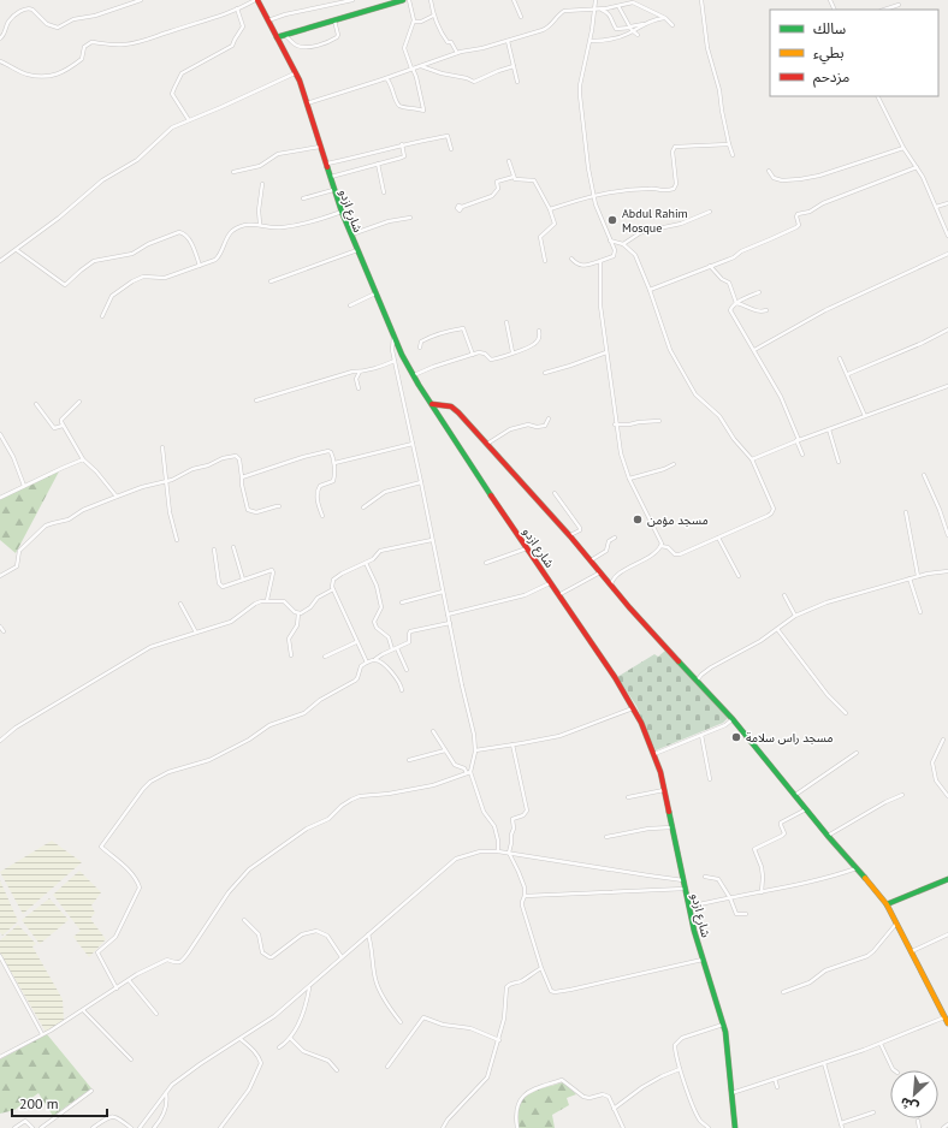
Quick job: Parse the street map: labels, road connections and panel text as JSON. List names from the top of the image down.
{
  "streets": {
    "street": ["شارع ازدو"]
  },
  "places": ["Abdul Rahim Mosque", "مسجد مؤمن", "مسجد راس سلامة"],
  "legend": ["سالك", "بطيء", "مزدحم"],
  "scale_bar": "200 m",
  "north": "bottom left"
}
